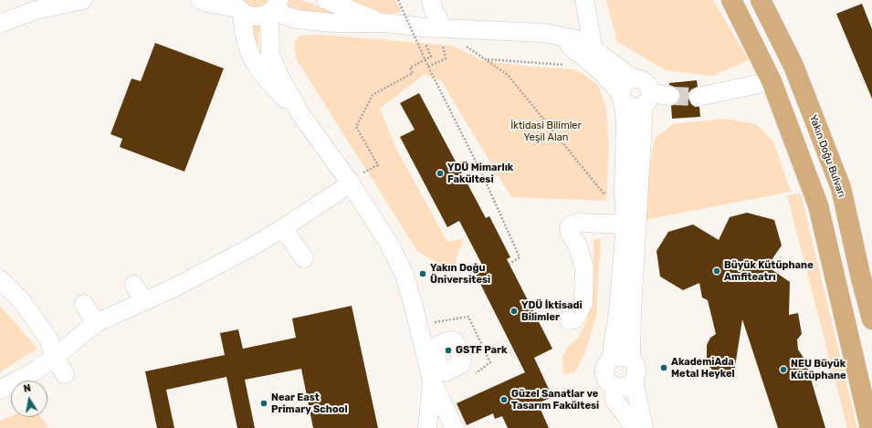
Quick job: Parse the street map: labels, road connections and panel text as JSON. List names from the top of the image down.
{
  "streets": {
    "main road": ["Yakın Doğu Bulvarı"]
  },
  "parks": ["İktidasi Bilimler Yeşil Alan"],
  "places": [
    "YDÜ Mimarlık Fakültesi",
    "Büyük Kütüphane Amfiteatrı",
    "Yakın Doğu Üniversitesi",
    "YDÜ İktisadi Bilimler",
    "GSTF Park",
    "AkademiAda Metal Heykel",
    "NEU Büyük Kütüphane",
    "Güzel Sanatlar ve Tasarım Fakültesi",
    "Near East Primary School"
  ],
  "north": "top"
}
